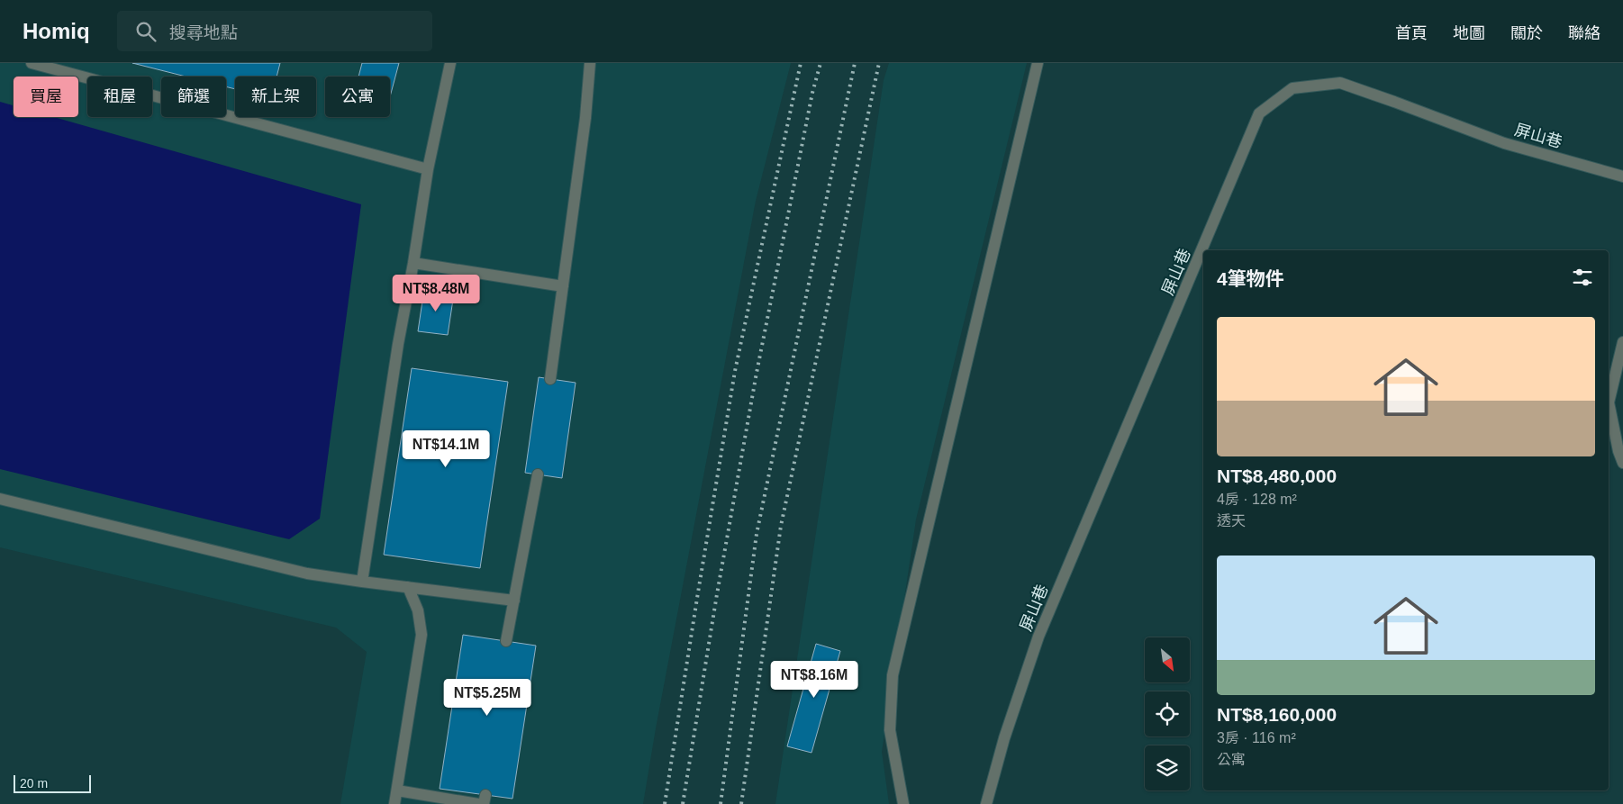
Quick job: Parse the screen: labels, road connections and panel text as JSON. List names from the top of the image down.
{
  "streets": {
    "lane": ["屏山巷"]
  },
  "scale_bar": "20 m",
  "north": "bottom right",
  "page": {
    "header": "Homiq",
    "search": "搜尋地點",
    "nav": [
      "首頁",
      "地圖",
      "關於",
      "聯絡"
    ],
    "chip": [
      "買屋",
      "租屋",
      "篩選",
      "新上架",
      "公寓"
    ],
    "heading": "4筆物件",
    "price": [
      "NT$8.48M",
      "NT$14.1M",
      "NT$8.16M",
      "NT$5.25M"
    ],
    "list": [
      {
        "name": "NT$8,480,000",
        "note": "4房 · 128 m² · 透天"
      },
      {
        "name": "NT$8,160,000",
        "note": "3房 · 116 m² · 公寓"
      }
    ],
    "scale": "20 m"
  }
}
